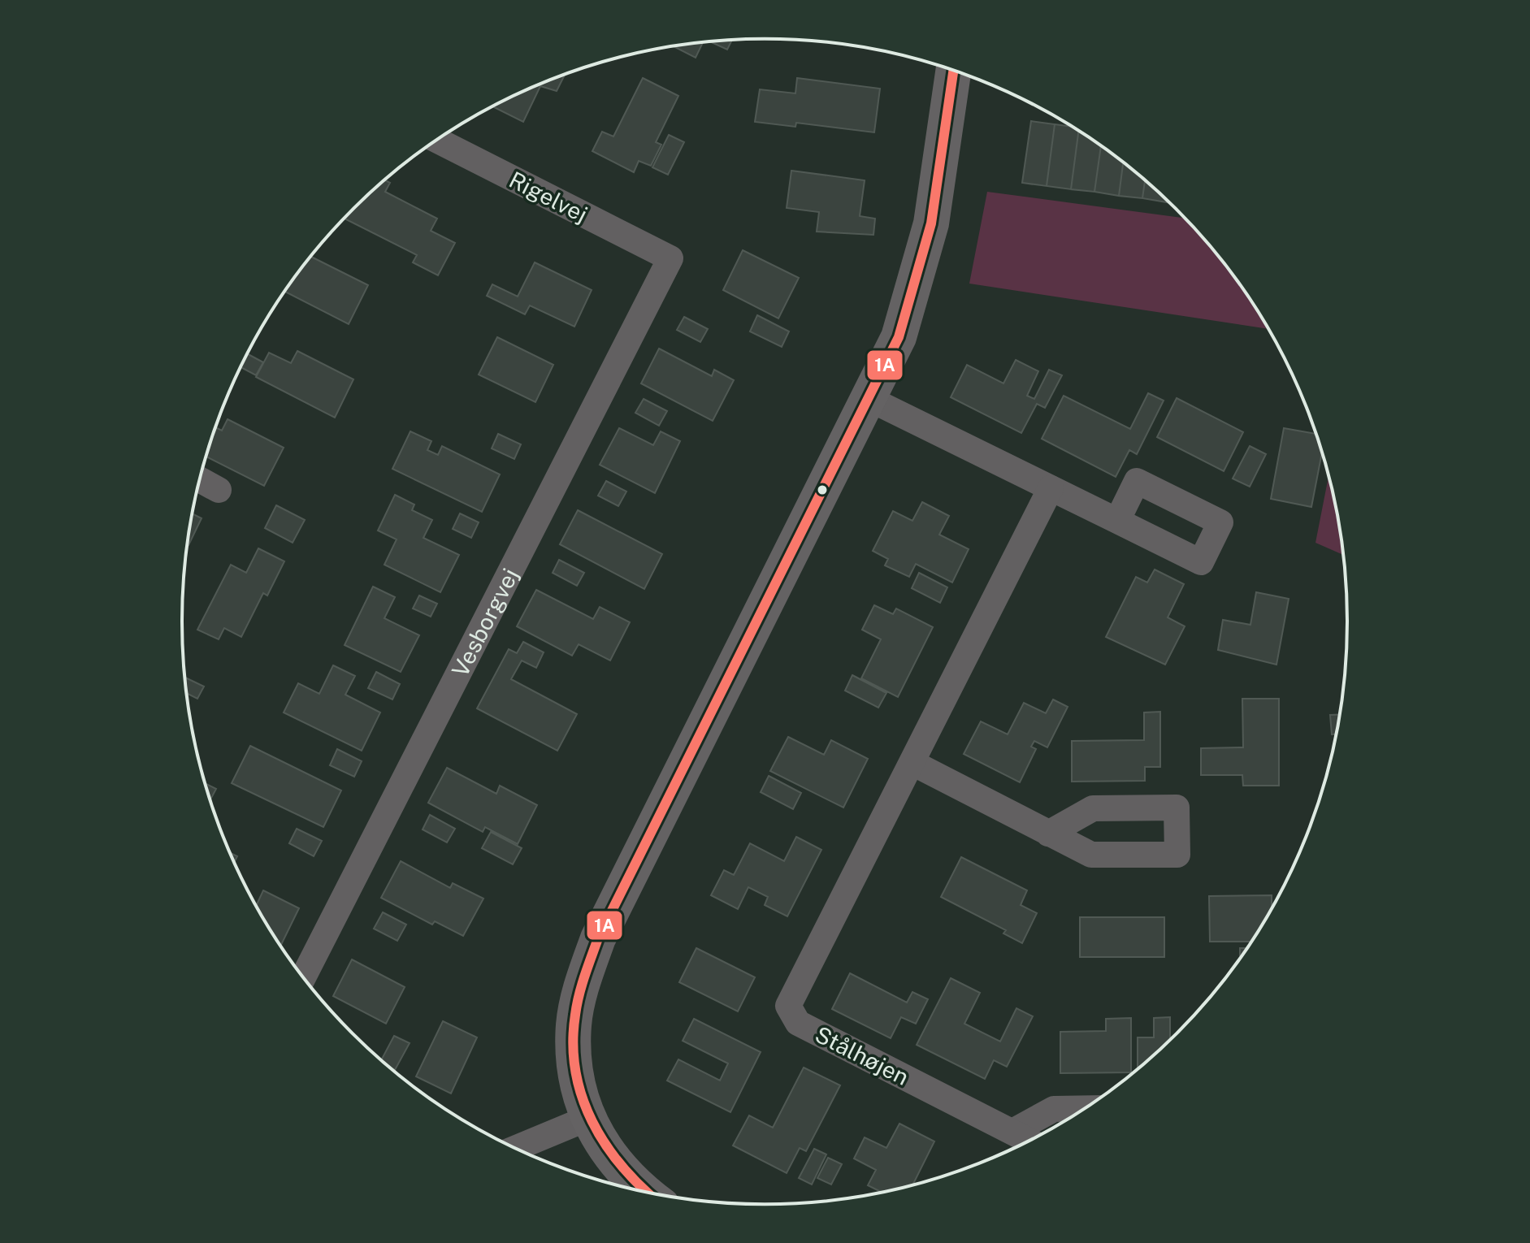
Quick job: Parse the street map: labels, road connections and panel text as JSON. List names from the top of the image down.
{
  "streets": {
    "street": ["Rigelvej", "Vesborgvej", "Stålhøjen"]
  },
  "crossings": [
    ["Rigelvej", "Vesborgvej"]
  ],
  "lines": ["transit line 1A"]
}
